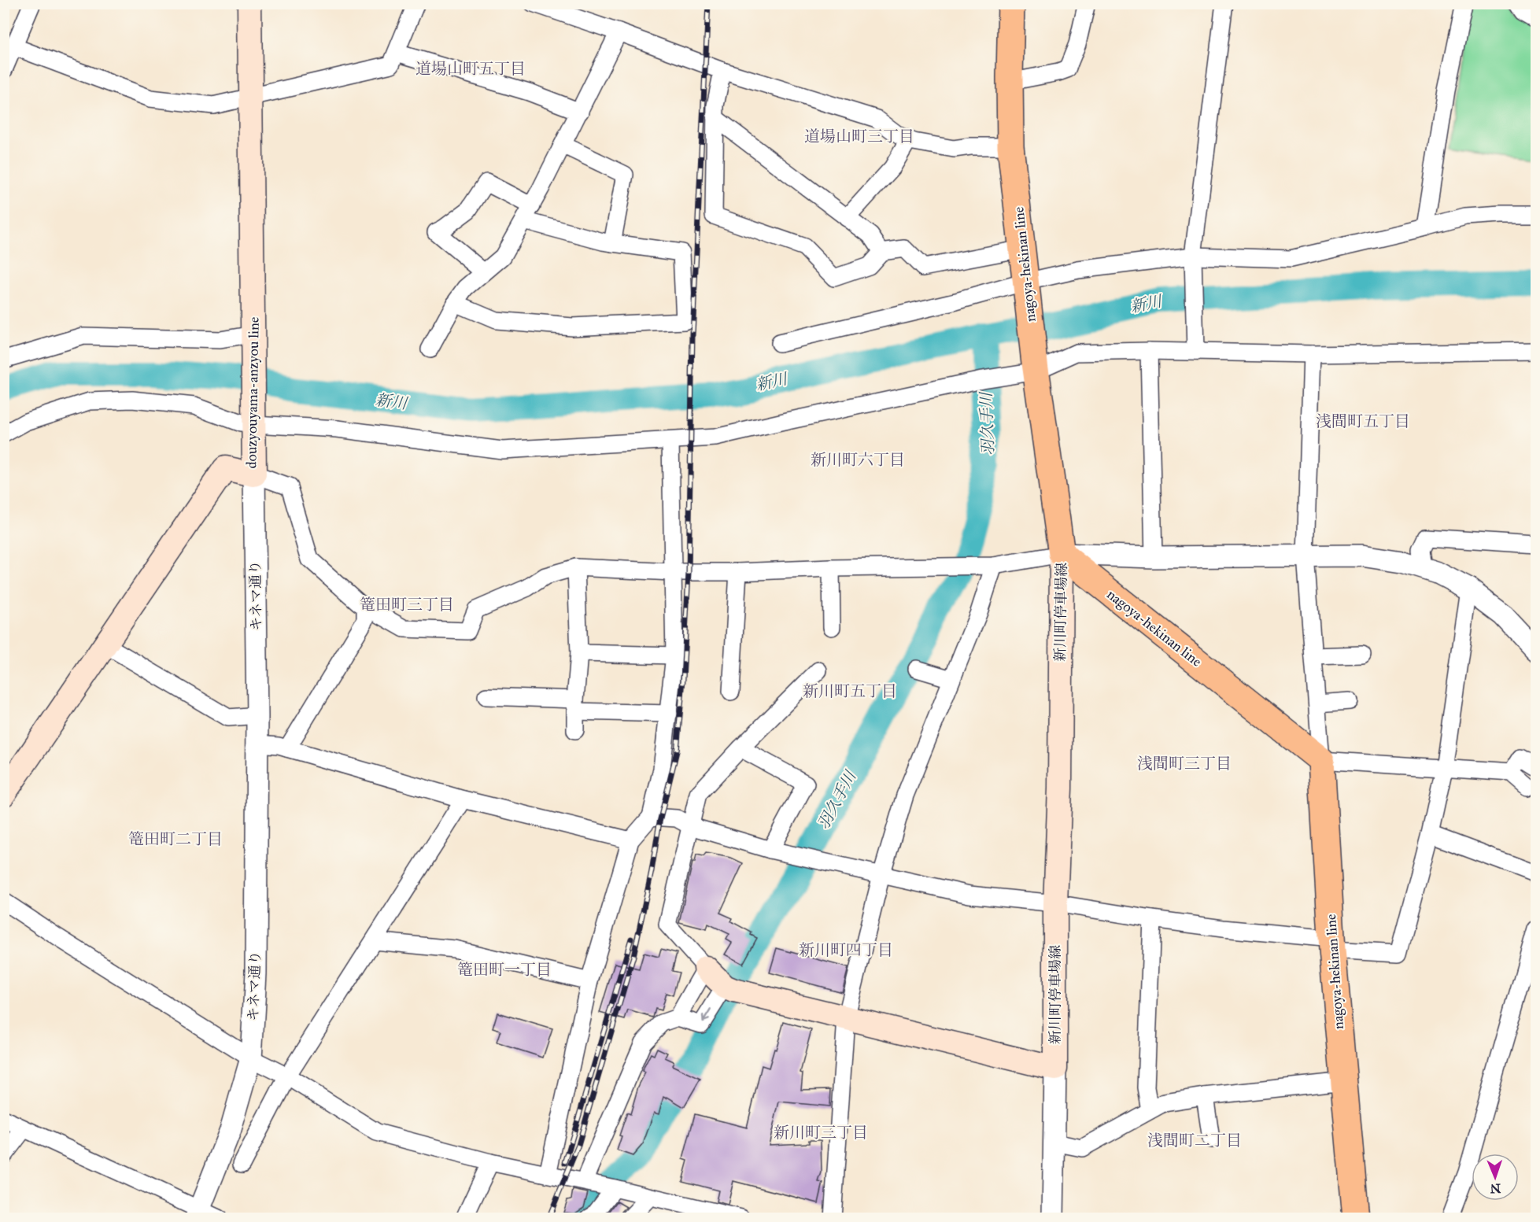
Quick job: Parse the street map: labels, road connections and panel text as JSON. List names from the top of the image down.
{
  "streets": {
    "main road": ["nagoya-hekinan line", "douzyouyama-anzyou line", "新川町停車場線"],
    "street": ["キネマ通り"]
  },
  "crossings": [
    ["nagoya-hekinan line", "新川町停車場線"],
    ["douzyouyama-anzyou line", "キネマ通り"]
  ],
  "districts": [
    "道場山町五丁目",
    "道場山町三丁目",
    "浅間町五丁目",
    "新川町六丁目",
    "篭田町三丁目",
    "新川町五丁目",
    "浅間町三丁目",
    "篭田町二丁目",
    "新川町四丁目",
    "篭田町一丁目",
    "新川町三丁目",
    "浅間町二丁目"
  ],
  "water": ["新川", "羽久手川"],
  "north": "bottom"
}
